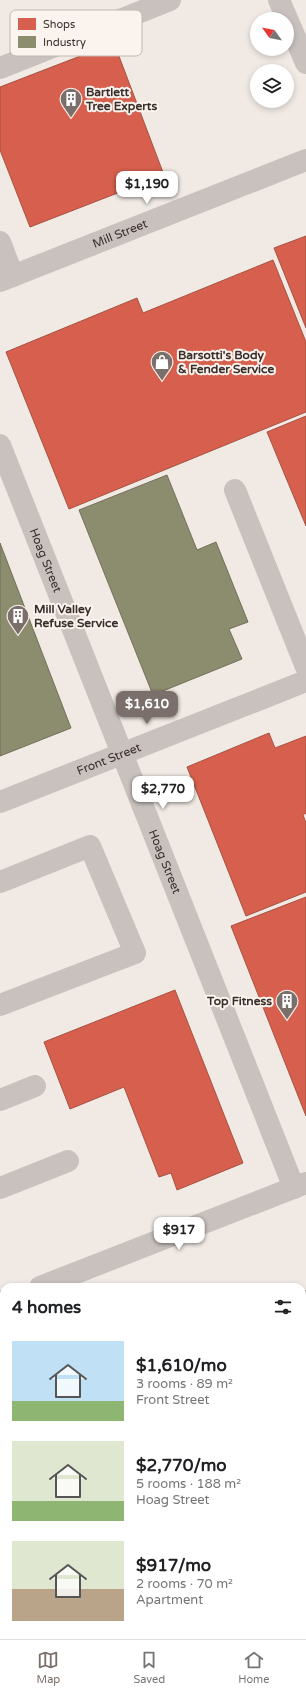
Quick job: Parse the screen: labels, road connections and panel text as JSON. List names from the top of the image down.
{
  "streets": {
    "street": ["Mill Street", "Hoag Street", "Front Street"]
  },
  "crossings": [
    ["Hoag Street", "Front Street"]
  ],
  "places": {
    "building": ["Bartlett Tree Experts", "Mill Valley Refuse Service", "Top Fitness"],
    "shop": ["Barsotti's Body & Fender Service"]
  },
  "legend": ["Shops", "Industry"],
  "north": "top left",
  "page": {
    "price": [
      "$1,190",
      "$1,610",
      "$2,770",
      "$917"
    ],
    "heading": "4 homes",
    "list": [
      {
        "name": "$1,610/mo",
        "note": "3 rooms · 89 m² · Front Street"
      },
      {
        "name": "$2,770/mo",
        "note": "5 rooms · 188 m² · Hoag Street"
      },
      {
        "name": "$917/mo",
        "note": "2 rooms · 70 m² · Apartment"
      }
    ],
    "tabs": ["Map", "Saved", "Home"]
  }
}
